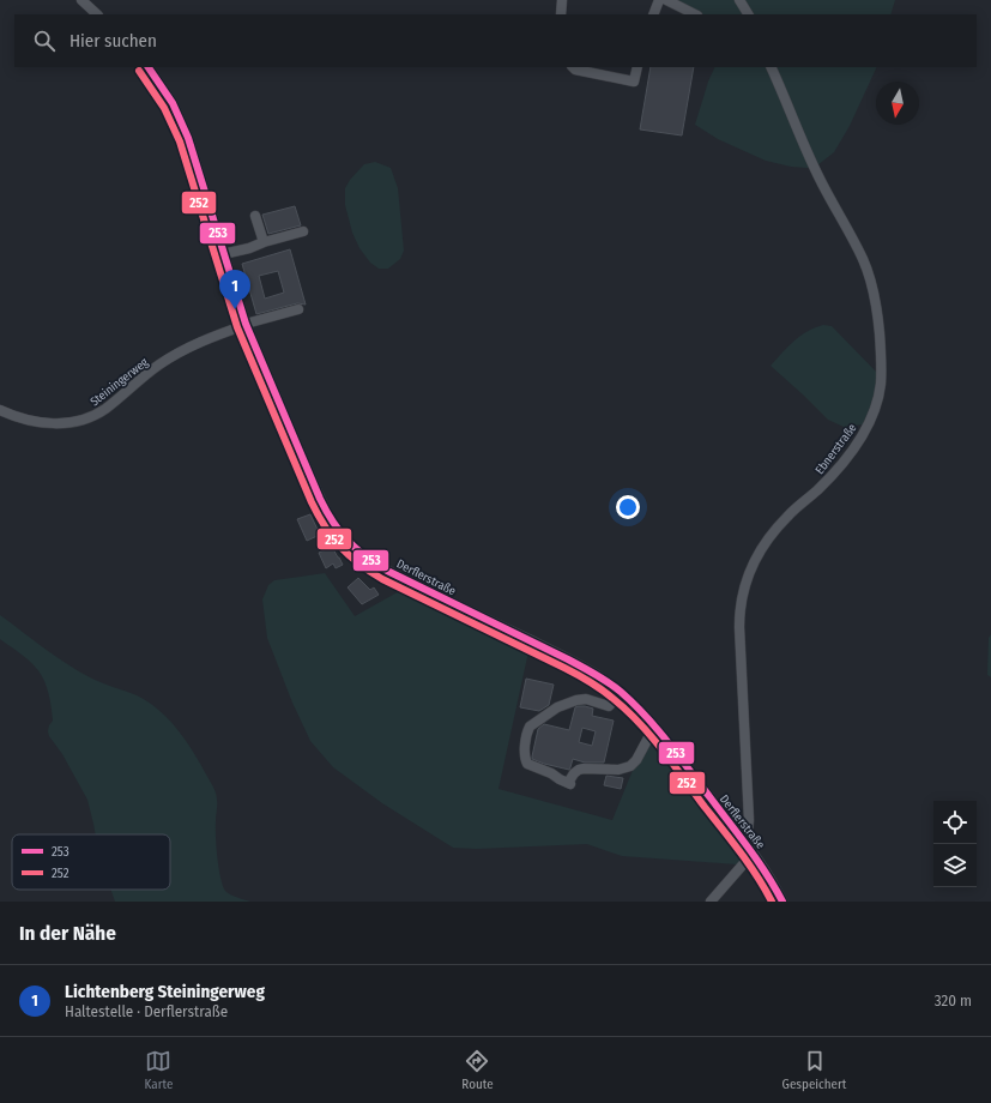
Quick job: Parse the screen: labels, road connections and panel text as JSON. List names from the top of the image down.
{
  "streets": {
    "street": ["Steiningerweg", "Ebnerstraße", "Derflerstraße"]
  },
  "crossings": [
    ["Steiningerweg", "Derflerstraße"],
    ["Ebnerstraße", "Derflerstraße"]
  ],
  "lines": ["transit line 253", "transit line 252"],
  "legend": ["253", "252"],
  "north": "bottom",
  "page": {
    "search": "Hier suchen",
    "pins": "1",
    "heading": "In der Nähe",
    "list": [
      {
        "mark": "1",
        "name": "Lichtenberg Steiningerweg",
        "note": "Haltestelle · Derflerstraße",
        "value": "320 m"
      }
    ],
    "nav": ["Karte", "Route", "Gespeichert"]
  }
}
